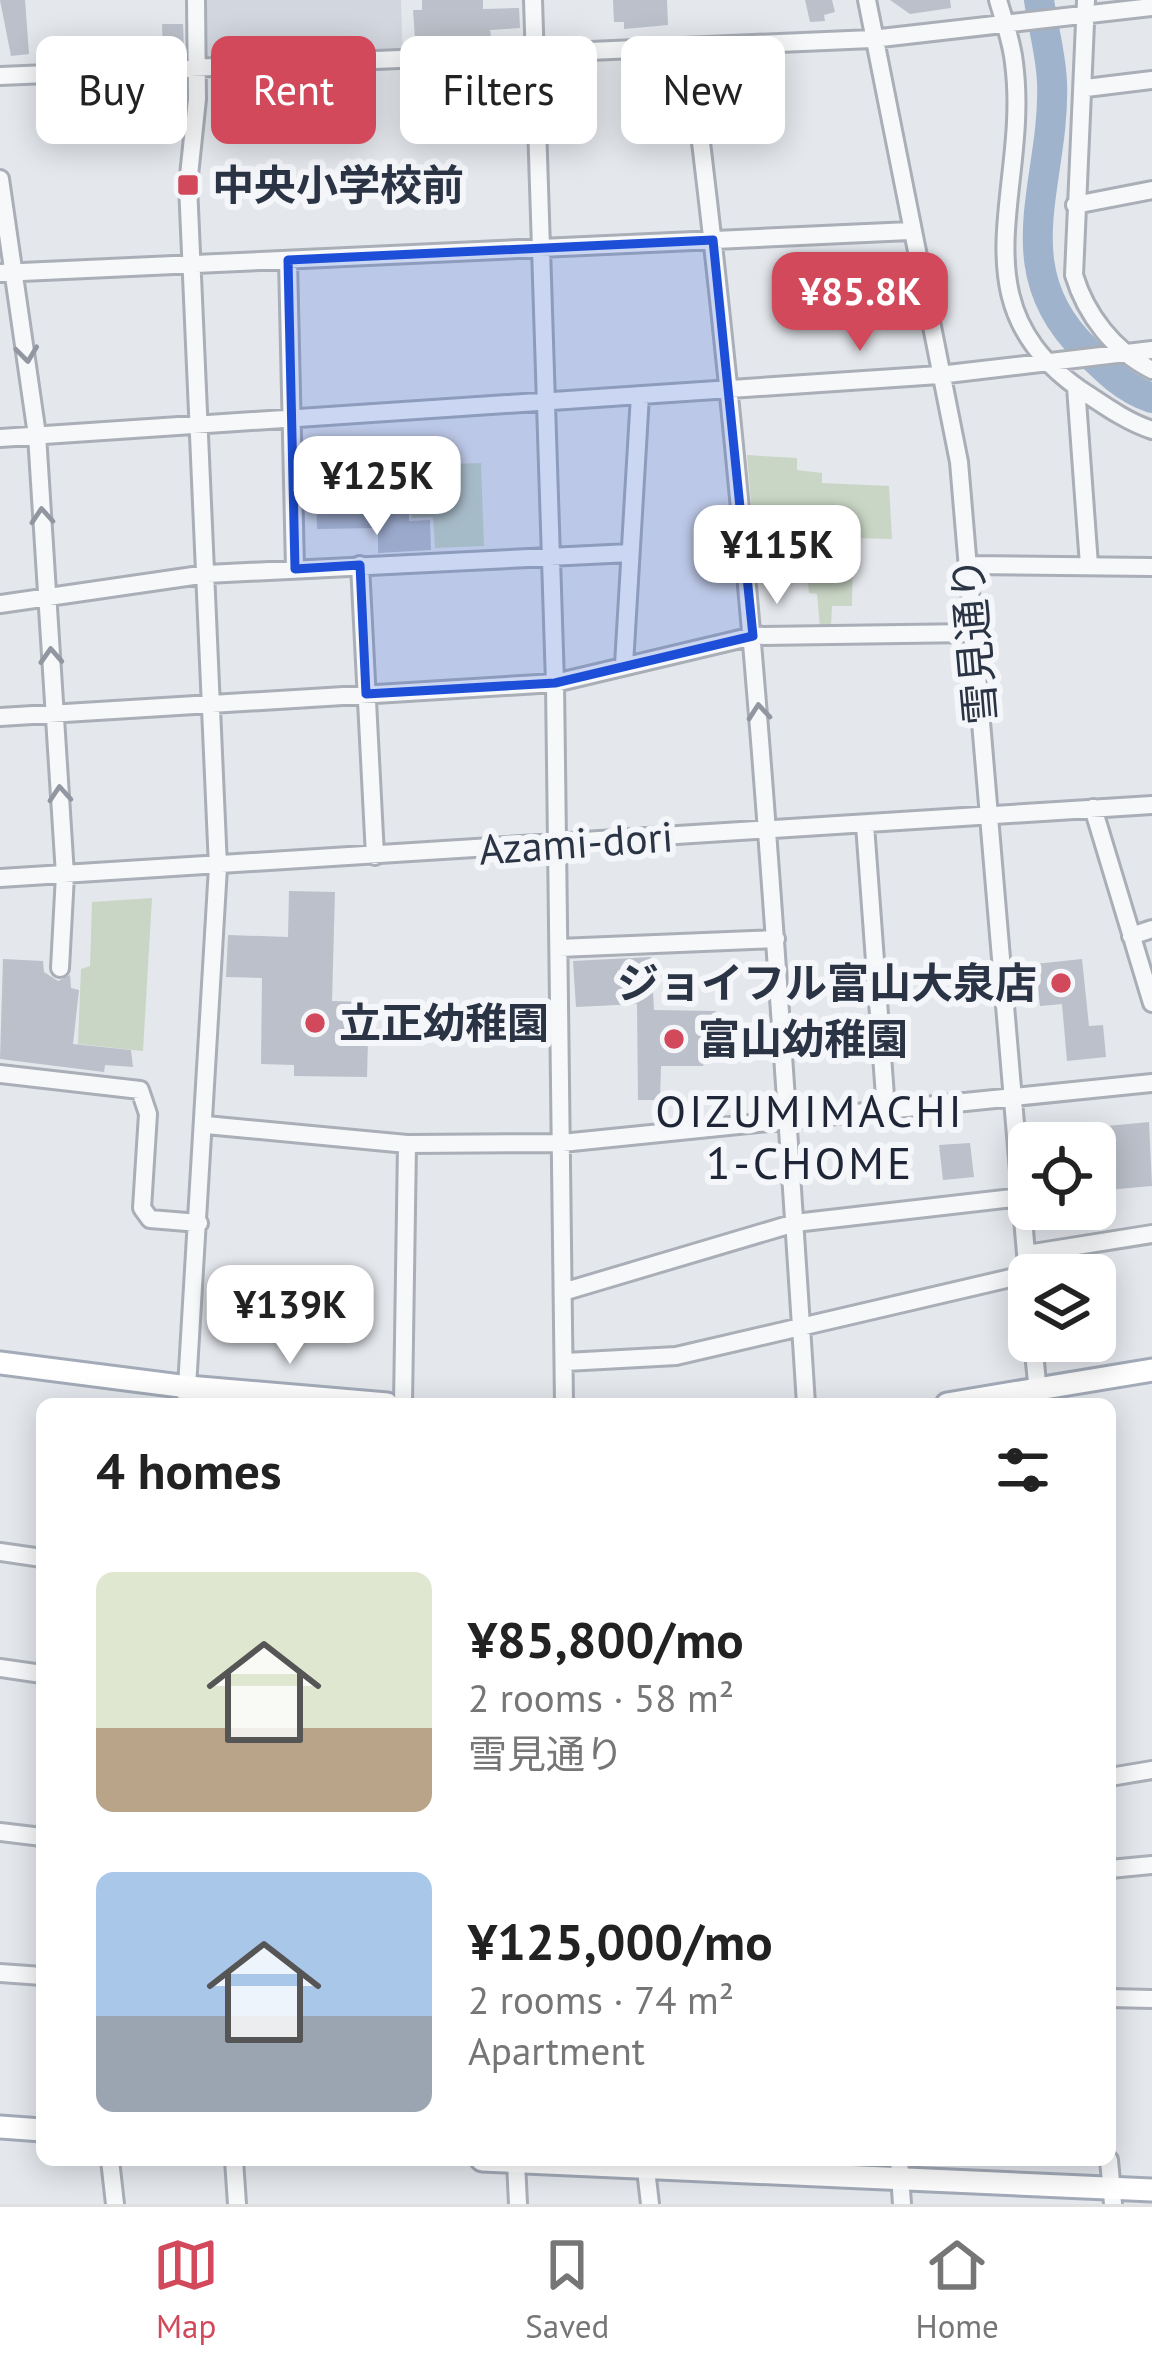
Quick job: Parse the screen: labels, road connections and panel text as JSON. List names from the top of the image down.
{
  "streets": {
    "street": ["雪見通り", "Azami-dori"]
  },
  "crossings": [
    ["雪見通り", "Azami-dori"]
  ],
  "districts": ["OIZUMIMACHI 1-CHOME"],
  "places": {
    "transit": ["中央小学校前"],
    "other": ["ジョイフル富山大泉店", "立正幼稚園", "富山幼稚園"]
  },
  "page": {
    "chip": [
      "Buy",
      "Rent",
      "Filters",
      "New"
    ],
    "price": [
      "¥85.8K",
      "¥125K",
      "¥115K",
      "¥139K"
    ],
    "heading": "4 homes",
    "list": [
      {
        "name": "¥85,800/mo",
        "note": "2 rooms · 58 m² · 雪見通り"
      },
      {
        "name": "¥125,000/mo",
        "note": "2 rooms · 74 m² · Apartment"
      }
    ],
    "tabs": ["Map", "Saved", "Home"]
  }
}
